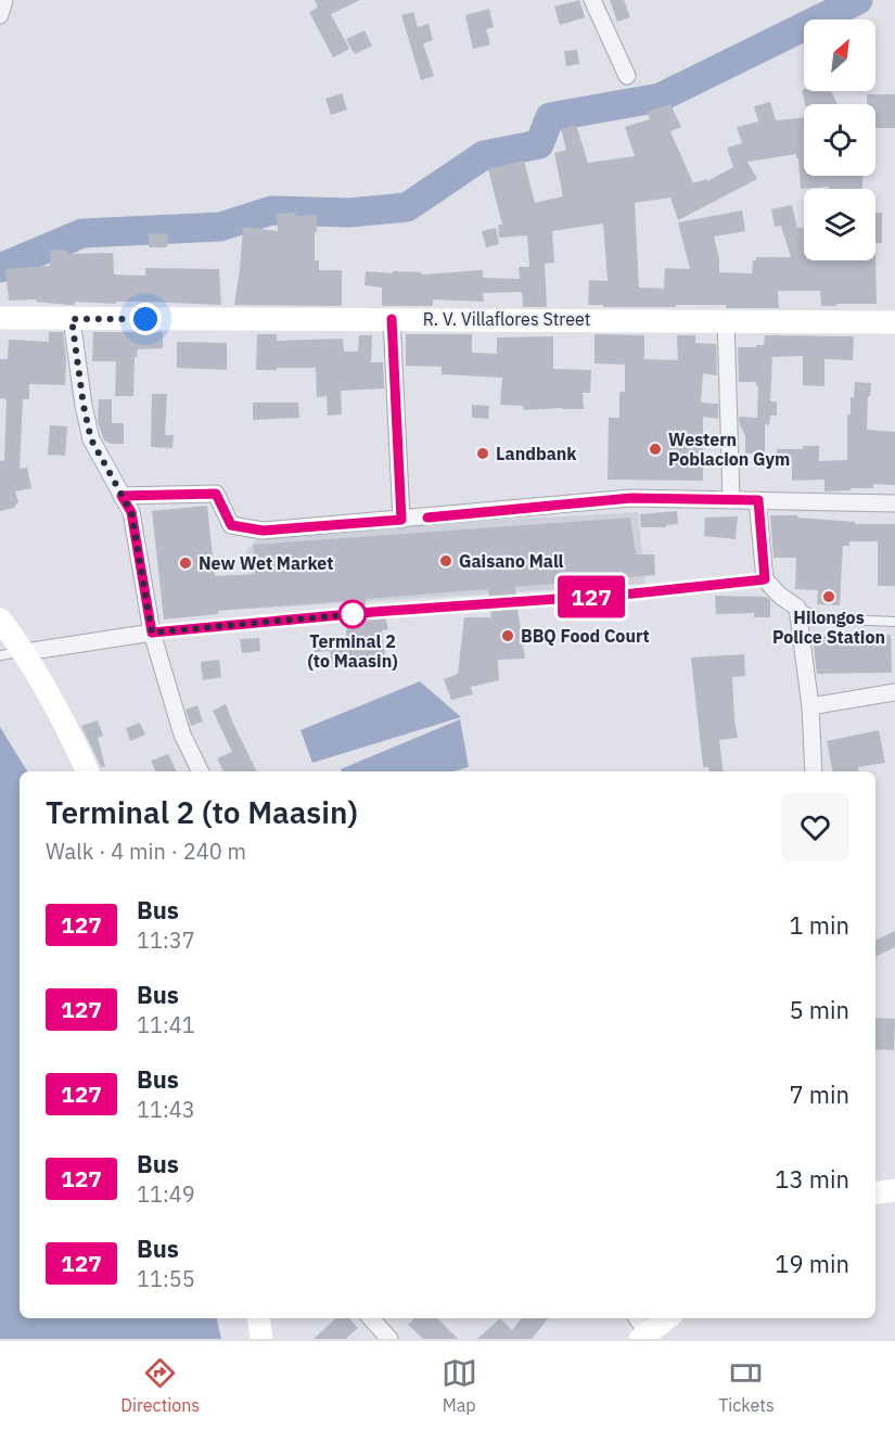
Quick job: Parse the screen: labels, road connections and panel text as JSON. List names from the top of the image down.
{
  "streets": {
    "main road": ["R. V. Villaflores Street"]
  },
  "places": [
    "Western Poblacion Gym",
    "Landbank",
    "Gaisano Mall",
    "New Wet Market",
    "Hilongos Police Station",
    "Terminal 2 (to Maasin)",
    "BBQ Food Court"
  ],
  "lines": ["bus line 127"],
  "north": "top right",
  "page": {
    "on_map": "127",
    "heading": ["Terminal 2 (to Maasin)", "Walk · 4 min · 240 m"],
    "list": [
      {
        "mark": "127",
        "name": "Bus",
        "note": "11:37",
        "value": "1 min"
      },
      {
        "mark": "127",
        "name": "Bus",
        "note": "11:41",
        "value": "5 min"
      },
      {
        "mark": "127",
        "name": "Bus",
        "note": "11:43",
        "value": "7 min"
      },
      {
        "mark": "127",
        "name": "Bus",
        "note": "11:49",
        "value": "13 min"
      },
      {
        "mark": "127",
        "name": "Bus",
        "note": "11:55",
        "value": "19 min"
      }
    ],
    "tabs": ["Directions", "Map", "Tickets"]
  }
}
